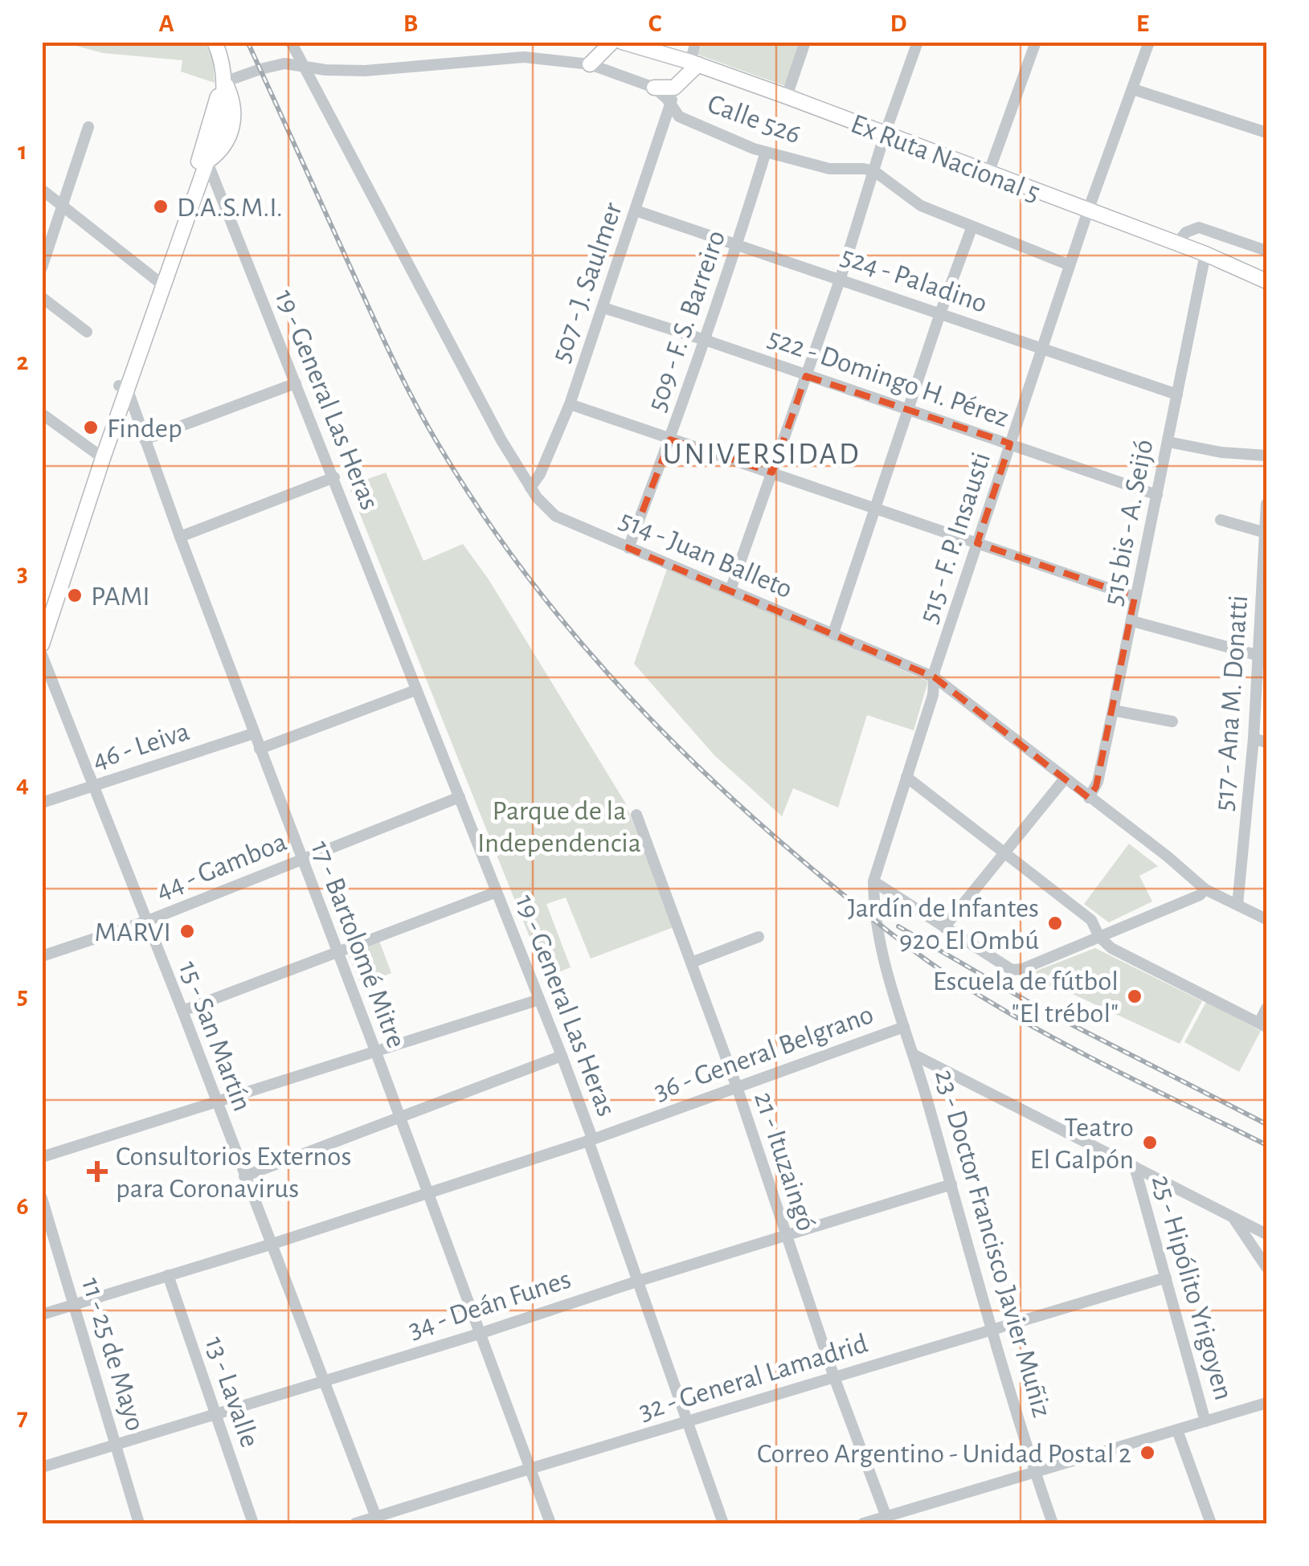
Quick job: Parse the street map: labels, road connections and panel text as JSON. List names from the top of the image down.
{
  "streets": {
    "main road": ["Ex Ruta Nacional 5"],
    "street": [
      "Calle 526",
      "524 - Paladino",
      "507 - J. Saulmer",
      "509 - F. S. Barreiro",
      "522 - Domingo H. Pérez",
      "19 - General Las Heras",
      "515 bis - A. Seijó",
      "515 - F. P. Insausti",
      "514 - Juan Balleto",
      "517 - Ana M. Donatti",
      "46 - Leiva",
      "44 - Gamboa",
      "17 - Bartolomé Mitre",
      "15 - San Martín",
      "36 - General Belgrano",
      "21 - Ituzaingó",
      "23 - Doctor Francisco Javier Muñiz",
      "25 - Hipólito Yrigoyen",
      "34 - Deán Funes",
      "11 - 25 de Mayo",
      "32 - General Lamadrid",
      "13 - Lavalle"
    ]
  },
  "crossings": [
    ["Calle 526", "507 - J. Saulmer"],
    ["Calle 526", "509 - F. S. Barreiro"],
    ["Ex Ruta Nacional 5", "515 bis - A. Seijó"],
    ["Ex Ruta Nacional 5", "515 - F. P. Insausti"],
    ["524 - Paladino", "507 - J. Saulmer"],
    ["524 - Paladino", "509 - F. S. Barreiro"],
    ["524 - Paladino", "515 bis - A. Seijó"],
    ["524 - Paladino", "515 - F. P. Insausti"],
    ["507 - J. Saulmer", "522 - Domingo H. Pérez"],
    ["507 - J. Saulmer", "514 - Juan Balleto"],
    ["509 - F. S. Barreiro", "522 - Domingo H. Pérez"],
    ["509 - F. S. Barreiro", "514 - Juan Balleto"],
    ["522 - Domingo H. Pérez", "515 bis - A. Seijó"],
    ["522 - Domingo H. Pérez", "515 - F. P. Insausti"],
    ["19 - General Las Heras", "44 - Gamboa"],
    ["19 - General Las Heras", "36 - General Belgrano"],
    ["19 - General Las Heras", "34 - Deán Funes"],
    ["19 - General Las Heras", "32 - General Lamadrid"],
    ["515 bis - A. Seijó", "514 - Juan Balleto"],
    ["515 - F. P. Insausti", "514 - Juan Balleto"],
    ["515 - F. P. Insausti", "23 - Doctor Francisco Javier Muñiz"],
    ["514 - Juan Balleto", "517 - Ana M. Donatti"],
    ["46 - Leiva", "17 - Bartolomé Mitre"],
    ["46 - Leiva", "15 - San Martín"],
    ["44 - Gamboa", "17 - Bartolomé Mitre"],
    ["44 - Gamboa", "15 - San Martín"],
    ["17 - Bartolomé Mitre", "36 - General Belgrano"],
    ["17 - Bartolomé Mitre", "34 - Deán Funes"],
    ["17 - Bartolomé Mitre", "32 - General Lamadrid"],
    ["15 - San Martín", "36 - General Belgrano"],
    ["15 - San Martín", "34 - Deán Funes"],
    ["15 - San Martín", "32 - General Lamadrid"],
    ["36 - General Belgrano", "21 - Ituzaingó"],
    ["36 - General Belgrano", "23 - Doctor Francisco Javier Muñiz"],
    ["36 - General Belgrano", "11 - 25 de Mayo"],
    ["36 - General Belgrano", "13 - Lavalle"],
    ["21 - Ituzaingó", "34 - Deán Funes"],
    ["21 - Ituzaingó", "32 - General Lamadrid"],
    ["23 - Doctor Francisco Javier Muñiz", "34 - Deán Funes"],
    ["23 - Doctor Francisco Javier Muñiz", "32 - General Lamadrid"],
    ["25 - Hipólito Yrigoyen", "32 - General Lamadrid"],
    ["34 - Deán Funes", "11 - 25 de Mayo"],
    ["34 - Deán Funes", "13 - Lavalle"]
  ],
  "districts": ["UNIVERSIDAD"],
  "parks": ["Parque de la Independencia"],
  "places": {
    "other": [
      "D.A.S.M.I.",
      "Findep",
      "PAMI",
      "Jardín de Infantes 920 El Ombú",
      "MARVI",
      "Escuela de fútbol \"El trébol\"",
      "Teatro El Galpón",
      "Correo Argentino - Unidad Postal 2"
    ],
    "health": ["Consultorios Externos para Coronavirus"]
  },
  "grid": {
    "columns": [
      "A",
      "B",
      "C",
      "D",
      "E"
    ],
    "rows": [
      "1",
      "2",
      "3",
      "4",
      "5",
      "6",
      "7"
    ]
  }
}
